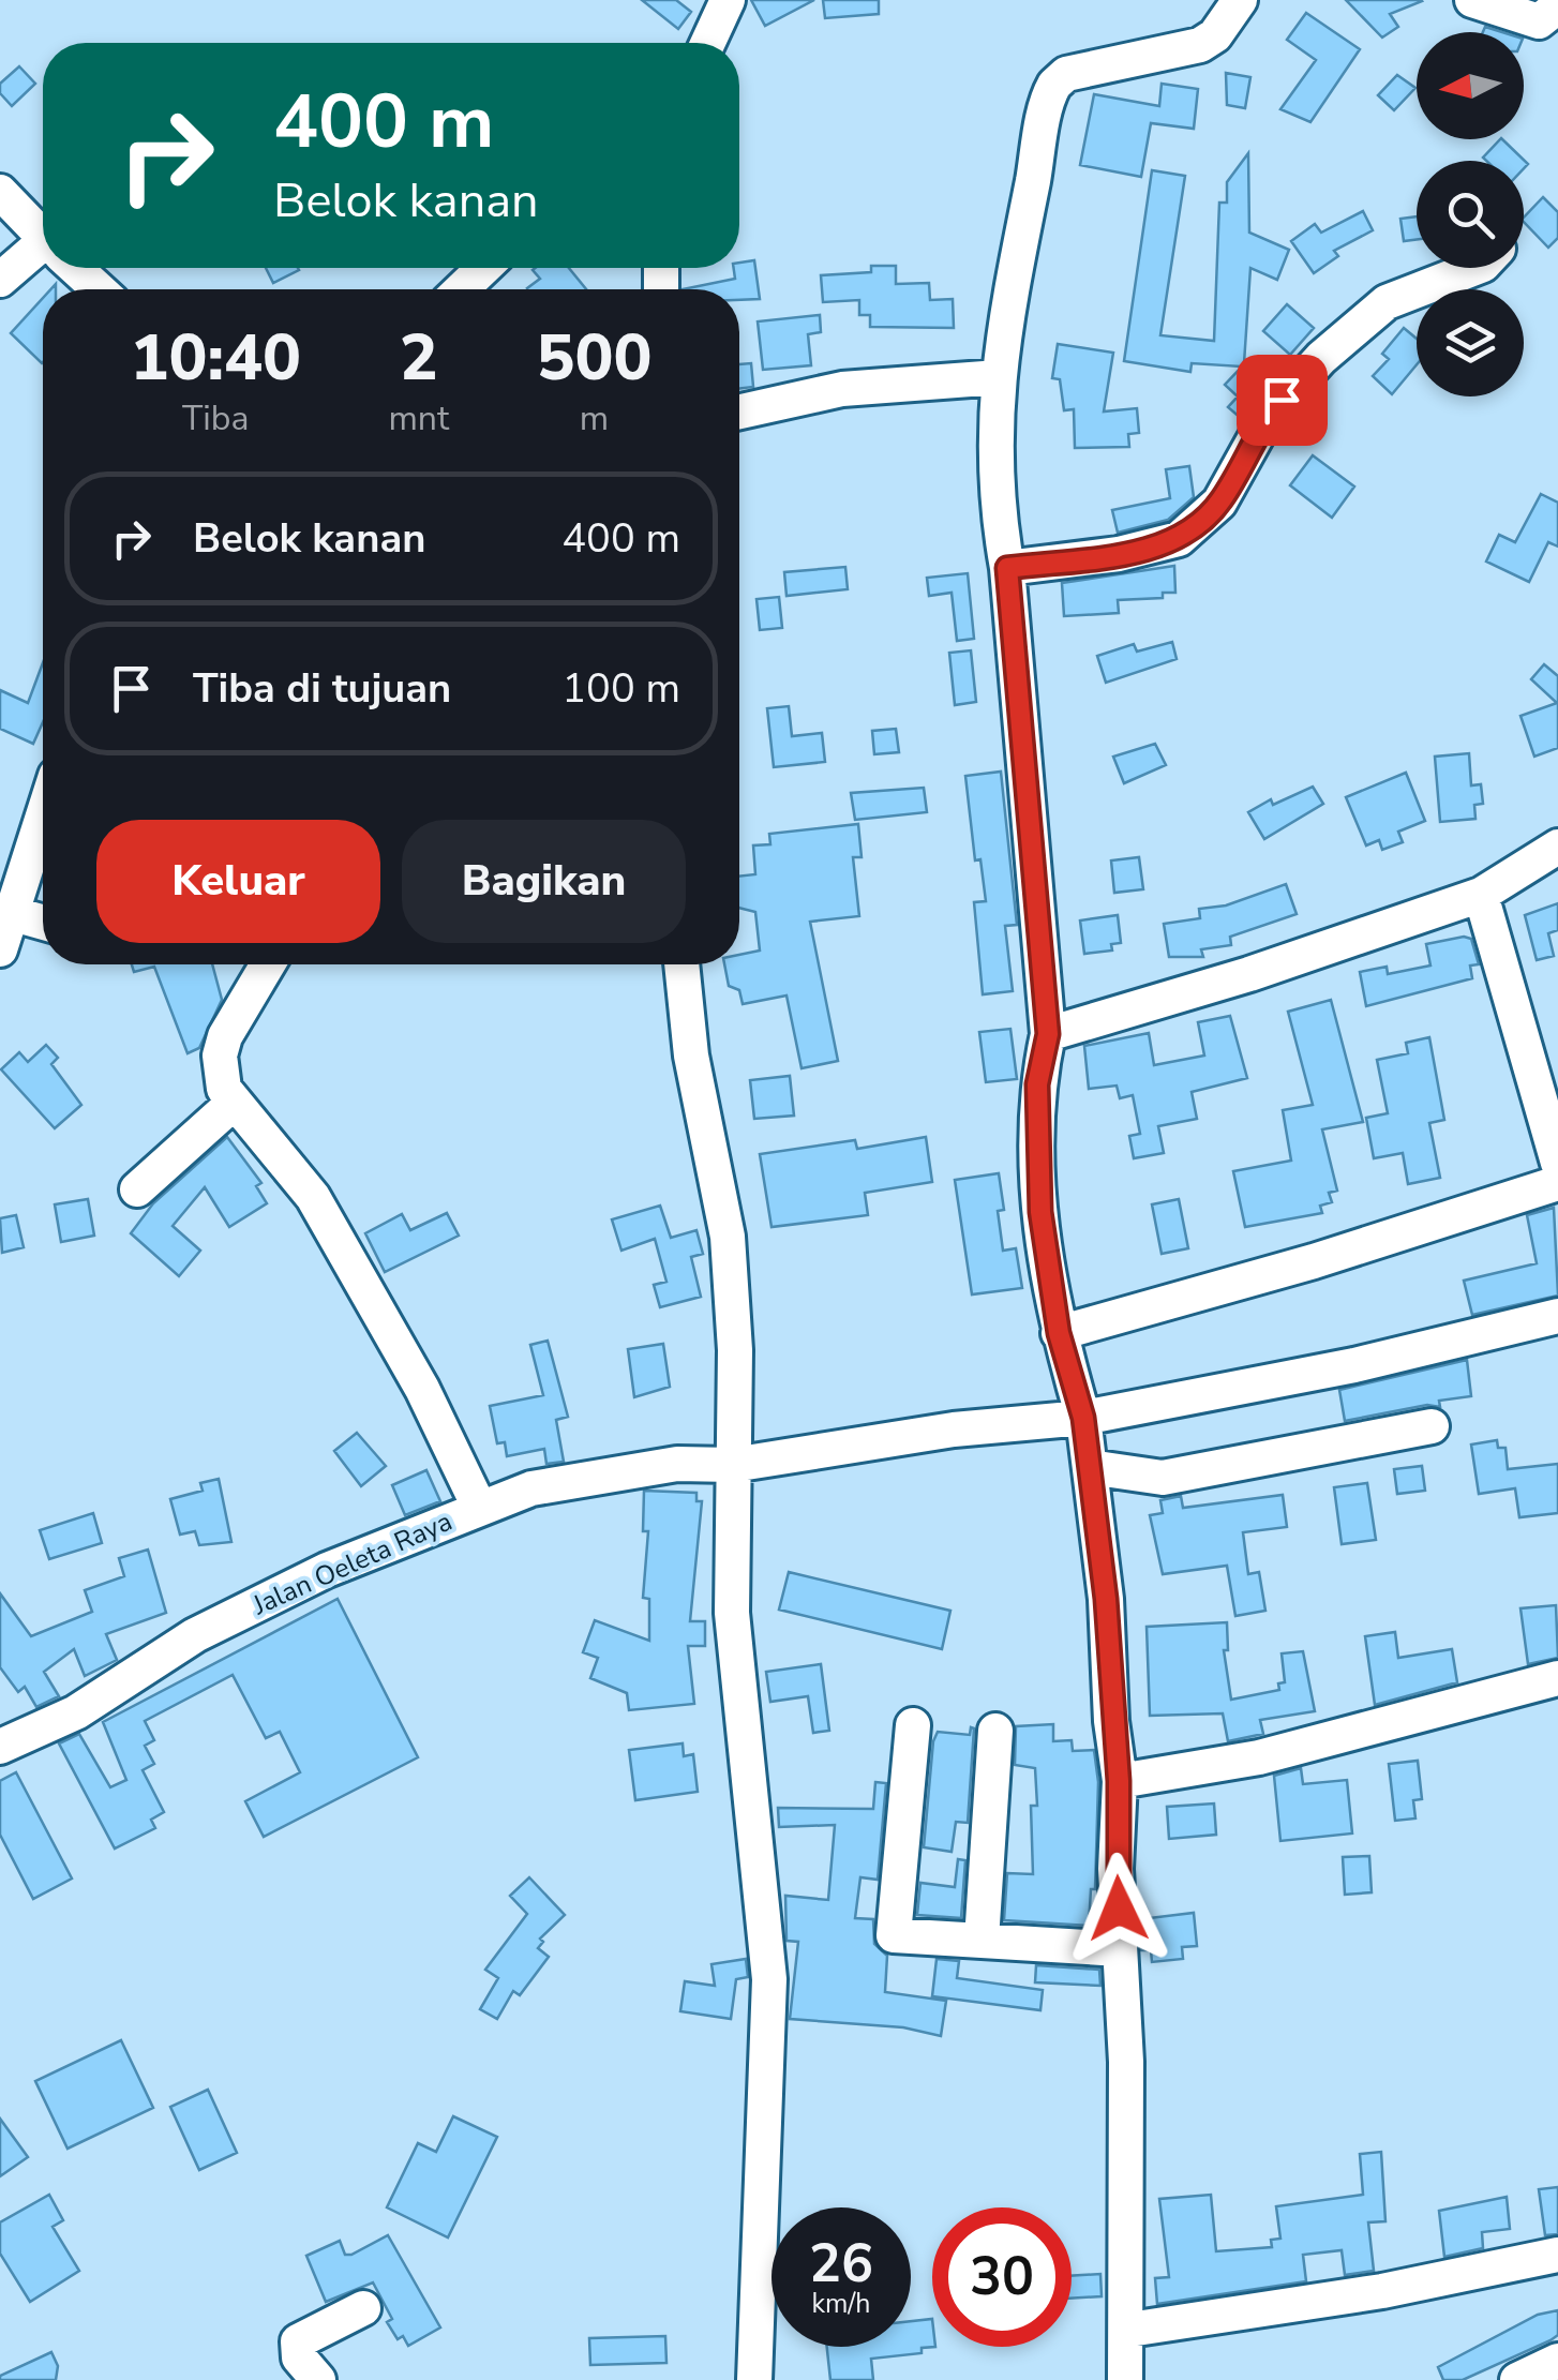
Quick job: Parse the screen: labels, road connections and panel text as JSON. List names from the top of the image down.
{
  "streets": {
    "street": ["Jalan Oeleta Raya"]
  },
  "north": "left",
  "page": {
    "turn": ["400 m", "Belok kanan"],
    "eta": [
      "10:40",
      "Tiba",
      "2",
      "mnt",
      "500",
      "m"
    ],
    "list": [
      {
        "name": "Belok kanan",
        "value": "400 m"
      },
      {
        "name": "Tiba di tujuan",
        "value": "100 m"
      }
    ],
    "buttons": ["Keluar", "Bagikan"],
    "speed": "26 km/h",
    "limit": "30"
  }
}
